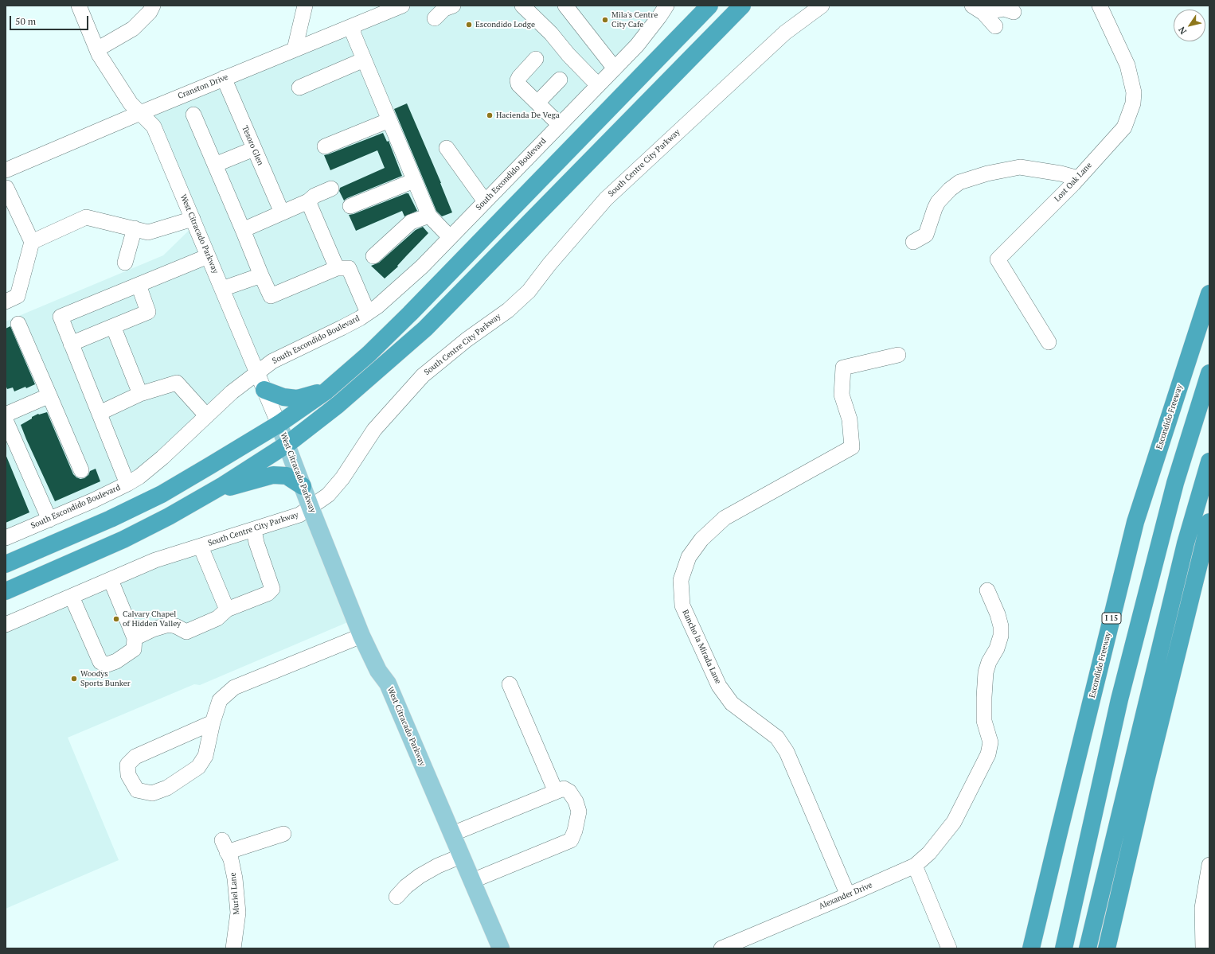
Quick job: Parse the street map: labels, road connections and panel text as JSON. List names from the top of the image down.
{
  "streets": {
    "highway": ["Escondido Freeway", "I 15"],
    "main road": ["West Citracado Parkway"],
    "street": [
      "Cranston Drive",
      "Tesoro Glen",
      "South Centre City Parkway",
      "South Escondido Boulevard",
      "Lost Oak Lane",
      "Rancho la Mirada Lane",
      "Muriel Lane",
      "Alexander Drive"
    ]
  },
  "crossings": [
    ["Cranston Drive", "Tesoro Glen"],
    ["Cranston Drive", "West Citracado Parkway"],
    ["South Centre City Parkway", "West Citracado Parkway"],
    ["South Escondido Boulevard", "West Citracado Parkway"],
    ["Rancho la Mirada Lane", "Alexander Drive"]
  ],
  "places": [
    "Mila's Centre City Cafe",
    "Escondido Lodge",
    "Hacienda De Vega",
    "Calvary Chapel of Hidden Valley",
    "Woodys Sports Bunker"
  ],
  "scale_bar": "50 m",
  "north": "bottom left"
}
